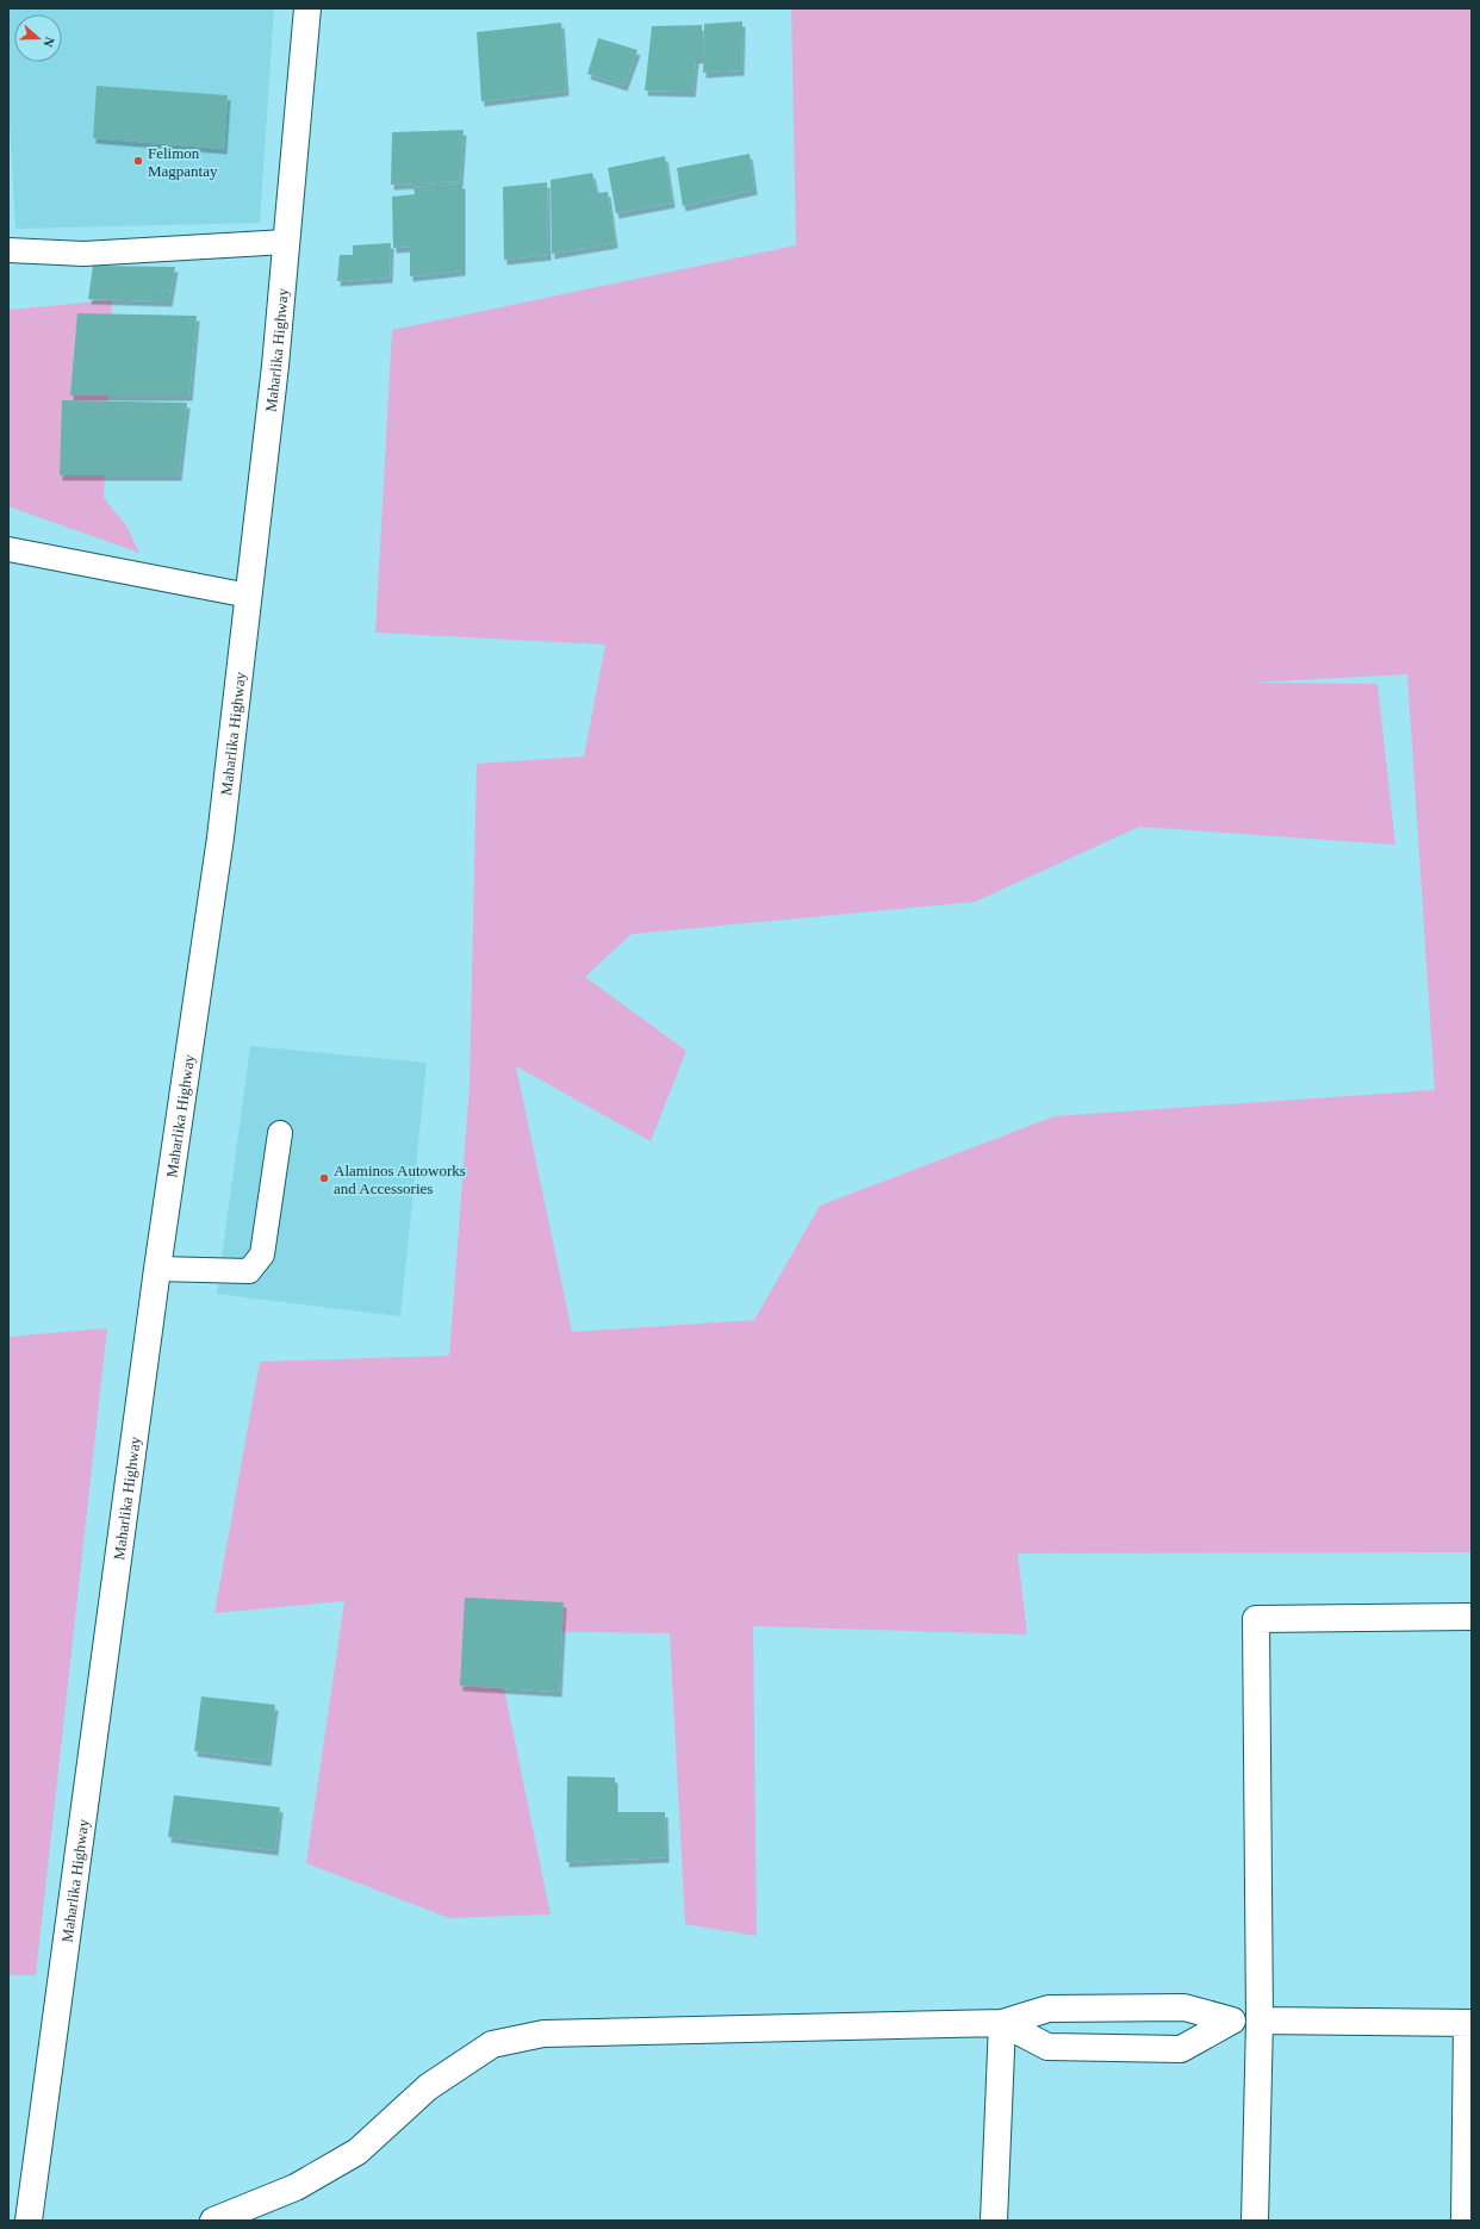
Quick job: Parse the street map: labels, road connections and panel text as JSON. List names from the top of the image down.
{
  "streets": {
    "street": ["Maharlika Highway"]
  },
  "places": ["Felimon Magpantay", "Alaminos Autoworks and Accessories"],
  "north": "right"
}
